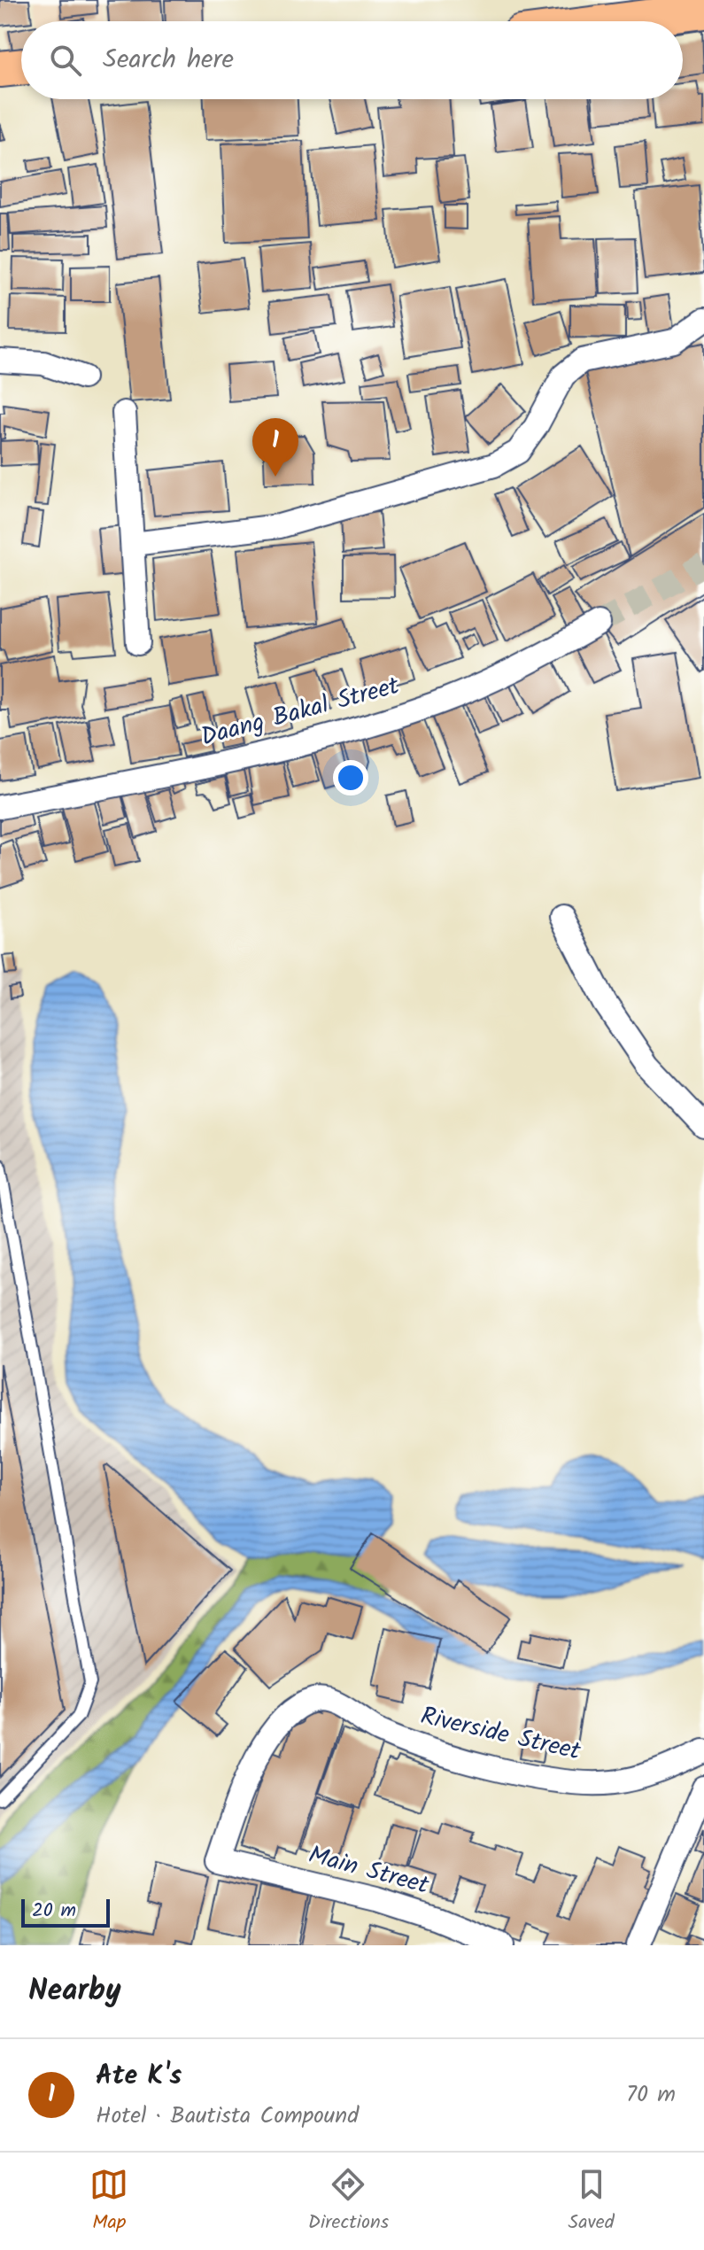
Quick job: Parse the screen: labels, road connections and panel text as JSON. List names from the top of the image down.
{
  "streets": {
    "street": ["Daang Bakal Street", "Riverside Street", "Main Street"]
  },
  "crossings": [
    ["Riverside Street", "Main Street"]
  ],
  "scale_bar": "20 m",
  "page": {
    "search": "Search here",
    "pins": "1",
    "scale": "20 m",
    "heading": "Nearby",
    "list": [
      {
        "mark": "1",
        "name": "Ate K's",
        "note": "Hotel · Bautista Compound",
        "value": "70 m"
      }
    ],
    "nav": ["Map", "Directions", "Saved"]
  }
}
